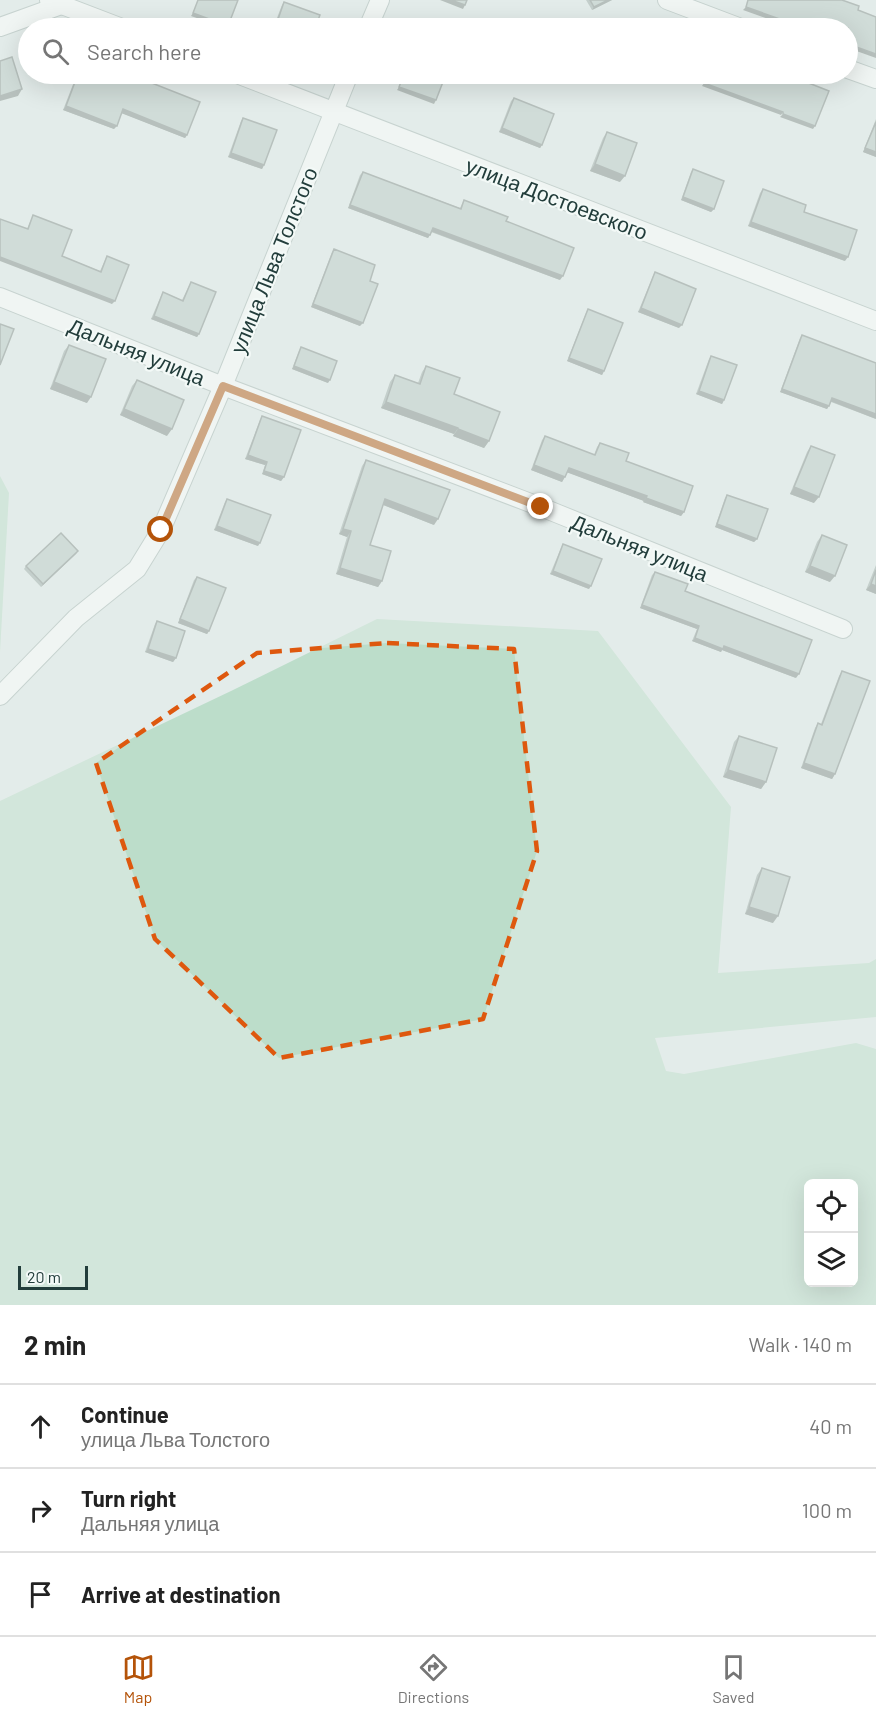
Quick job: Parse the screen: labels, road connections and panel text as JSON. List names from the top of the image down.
{
  "streets": {
    "street": ["улица Достоевского", "улица Льва Толстого", "Дальняя улица"]
  },
  "crossings": [
    ["улица Достоевского", "улица Льва Толстого"],
    ["улица Льва Толстого", "Дальняя улица"]
  ],
  "scale_bar": "20 m",
  "page": {
    "search": "Search here",
    "scale": "20 m",
    "heading": ["2 min", "Walk · 140 m"],
    "list": [
      ["Continue", "улица Льва Толстого", "40 m"],
      ["Turn right", "Дальняя улица", "100 m"],
      "Arrive at destination"
    ],
    "nav": ["Map", "Directions", "Saved"]
  }
}
